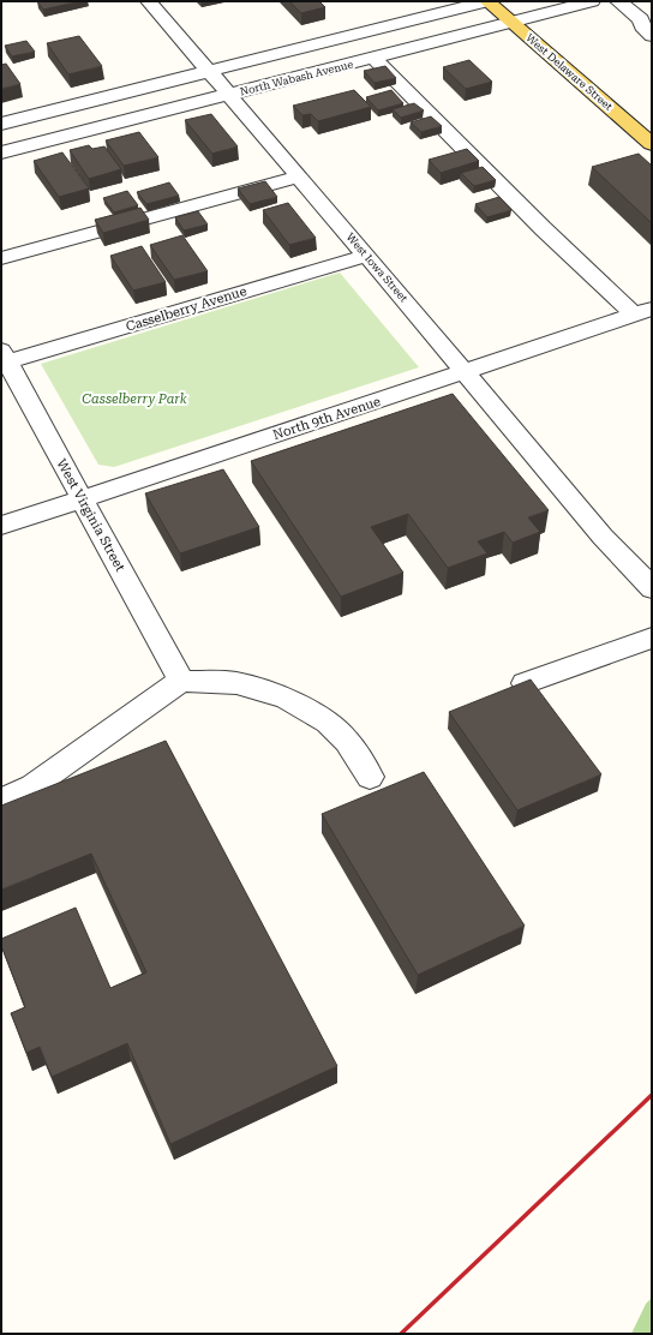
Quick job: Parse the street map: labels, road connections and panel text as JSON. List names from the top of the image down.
{
  "streets": {
    "main road": ["West Delaware Street"],
    "street": [
      "North Wabash Avenue",
      "West Iowa Street",
      "Casselberry Avenue",
      "North 9th Avenue",
      "West Virginia Street"
    ]
  },
  "crossings": [
    ["West Delaware Street", "North Wabash Avenue"],
    ["North Wabash Avenue", "West Iowa Street"],
    ["West Iowa Street", "Casselberry Avenue"],
    ["West Iowa Street", "North 9th Avenue"],
    ["Casselberry Avenue", "West Virginia Street"],
    ["North 9th Avenue", "West Virginia Street"]
  ],
  "parks": ["Casselberry Park"]
}
